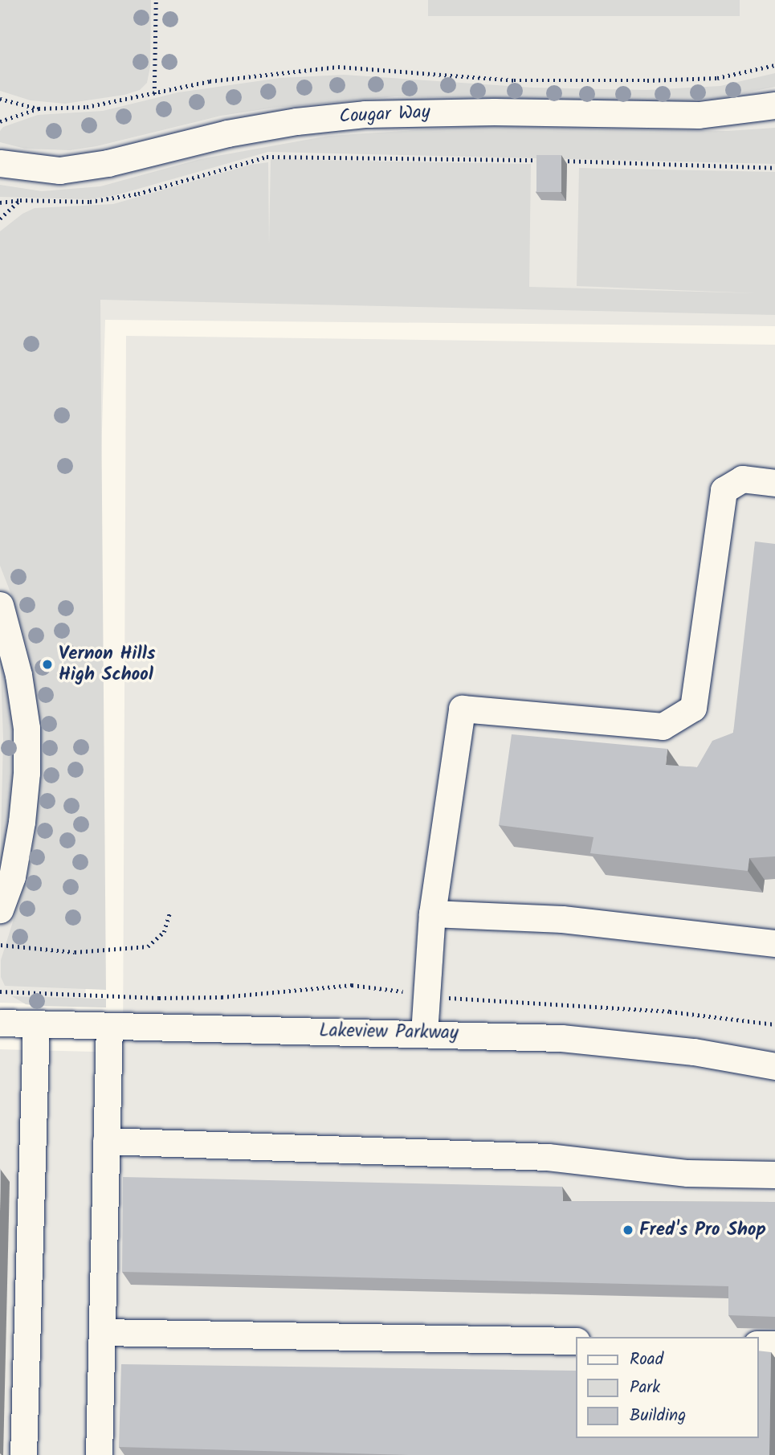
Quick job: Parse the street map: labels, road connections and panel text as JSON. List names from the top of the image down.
{
  "streets": {
    "street": ["Cougar Way", "Lakeview Parkway"]
  },
  "places": ["Vernon Hills High School", "Fred's Pro Shop"],
  "legend": ["Road", "Park", "Building"]
}
